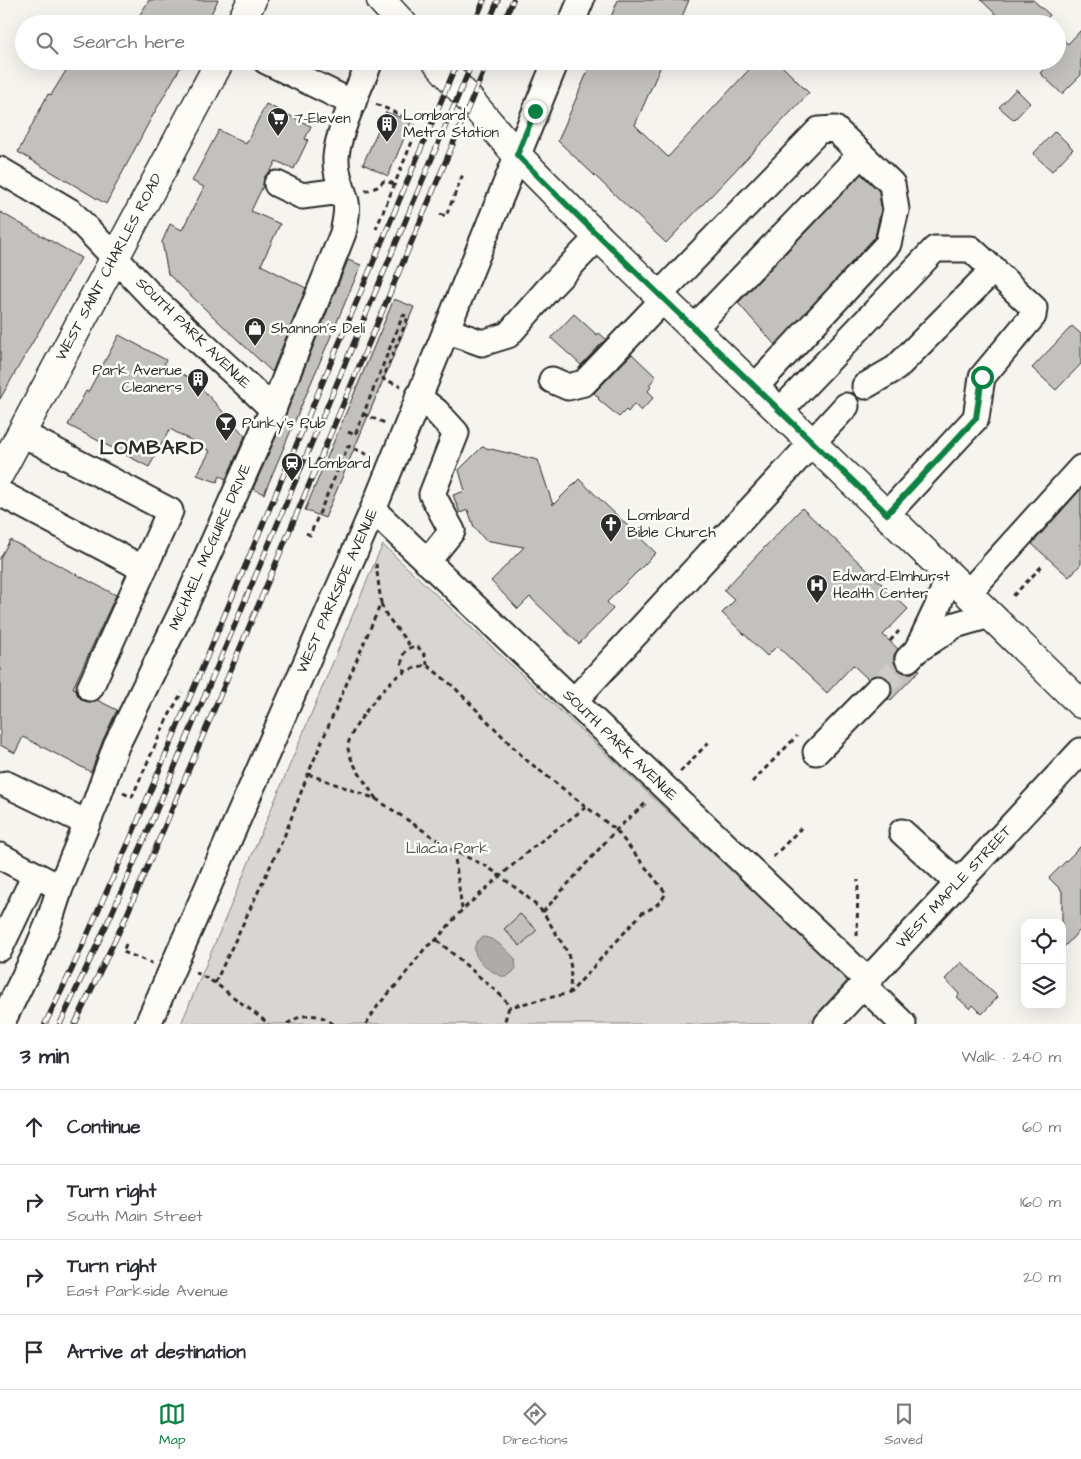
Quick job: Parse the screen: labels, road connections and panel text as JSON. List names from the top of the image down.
{
  "streets": {
    "main road": ["WEST SAINT CHARLES ROAD"],
    "street": [
      "SOUTH PARK AVENUE",
      "MICHAEL MCGUIRE DRIVE",
      "WEST PARKSIDE AVENUE",
      "WEST MAPLE STREET"
    ]
  },
  "crossings": [
    ["WEST SAINT CHARLES ROAD", "SOUTH PARK AVENUE"],
    ["SOUTH PARK AVENUE", "MICHAEL MCGUIRE DRIVE"],
    ["SOUTH PARK AVENUE", "WEST PARKSIDE AVENUE"],
    ["SOUTH PARK AVENUE", "WEST MAPLE STREET"]
  ],
  "districts": ["LOMBARD"],
  "parks": ["Lilacia Park"],
  "places": {
    "supermarket": ["7-Eleven"],
    "building": ["Lombard Metra Station", "Park Avenue Cleaners"],
    "shop": ["Shannon's Deli"],
    "bar": ["Punky's Pub"],
    "station": ["Lombard"],
    "church": ["Lombard Bible Church"],
    "hospital": ["Edward-Elmhurst Health Center"]
  },
  "page": {
    "search": "Search here",
    "heading": ["3 min", "Walk · 240 m"],
    "list": [
      ["Continue", "60 m"],
      ["Turn right", "South Main Street", "160 m"],
      ["Turn right", "East Parkside Avenue", "20 m"],
      "Arrive at destination"
    ],
    "nav": ["Map", "Directions", "Saved"]
  }
}
